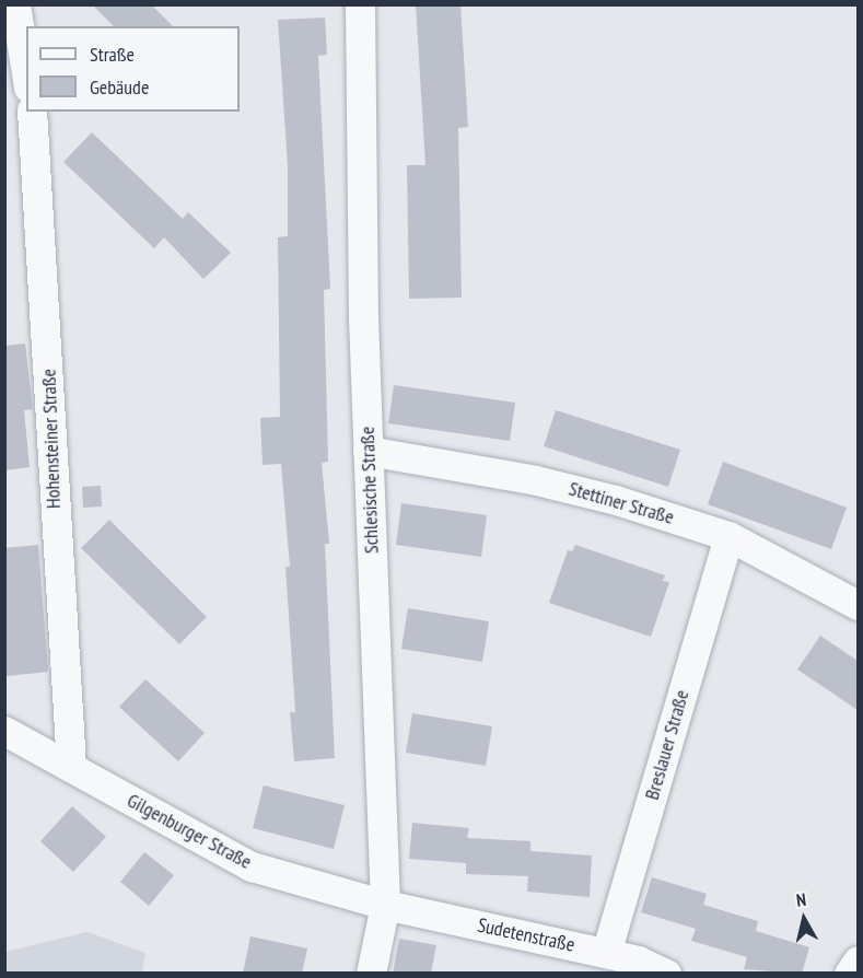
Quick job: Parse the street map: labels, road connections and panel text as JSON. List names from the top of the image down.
{
  "streets": {
    "street": [
      "Hohensteiner Straße",
      "Schlesische Straße",
      "Stettiner Straße",
      "Breslauer Straße",
      "Gilgenburger Straße",
      "Sudetenstraße"
    ]
  },
  "crossings": [
    ["Hohensteiner Straße", "Gilgenburger Straße"],
    ["Schlesische Straße", "Stettiner Straße"],
    ["Schlesische Straße", "Gilgenburger Straße"],
    ["Schlesische Straße", "Sudetenstraße"],
    ["Stettiner Straße", "Breslauer Straße"],
    ["Breslauer Straße", "Sudetenstraße"],
    ["Gilgenburger Straße", "Sudetenstraße"]
  ],
  "legend": ["Straße", "Gebäude"],
  "north": "top"
}
